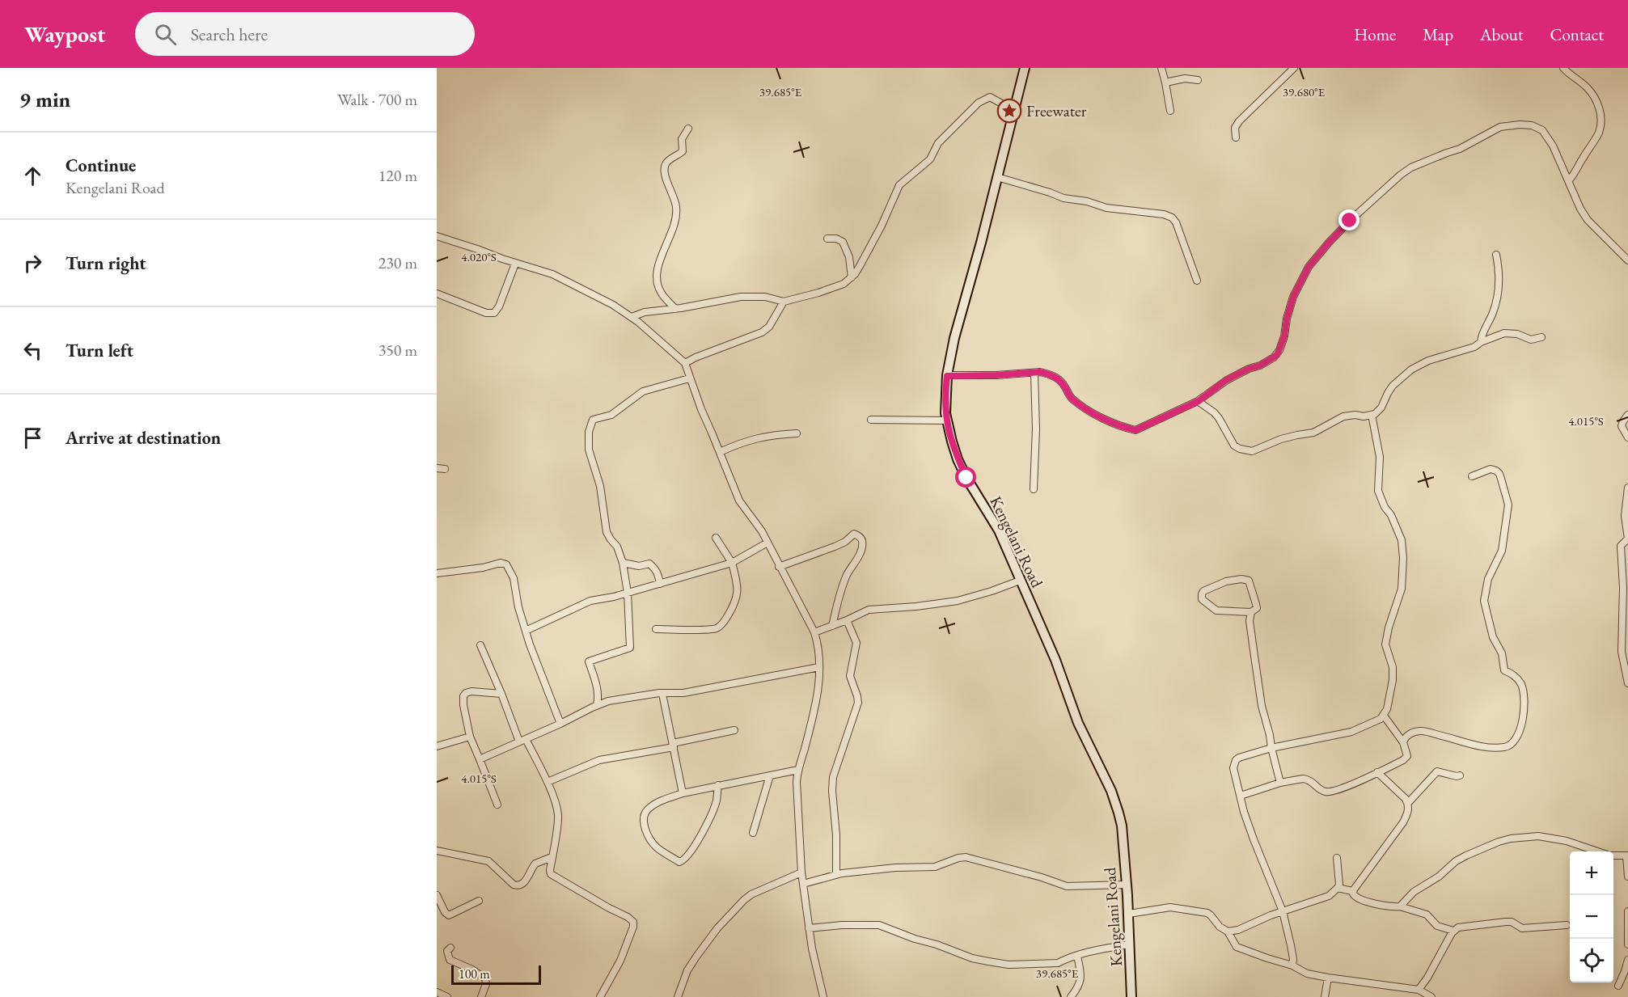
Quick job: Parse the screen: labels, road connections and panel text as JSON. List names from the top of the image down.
{
  "streets": {
    "main road": ["Kengelani Road"]
  },
  "places": {
    "place": ["Freewater"]
  },
  "scale_bar": "100 m",
  "page": {
    "header": "Waypost",
    "search": "Search here",
    "nav": [
      "Home",
      "Map",
      "About",
      "Contact"
    ],
    "heading": ["9 min", "Walk · 700 m"],
    "list": [
      ["Continue", "Kengelani Road", "120 m"],
      ["Turn right", "230 m"],
      ["Turn left", "350 m"],
      "Arrive at destination"
    ],
    "map_buttons": ["+", "−"],
    "scale": "100 m"
  },
  "coordinates": [
    "39.685°E",
    "39.680°E",
    "4.020°S",
    "4.015°S"
  ]
}
